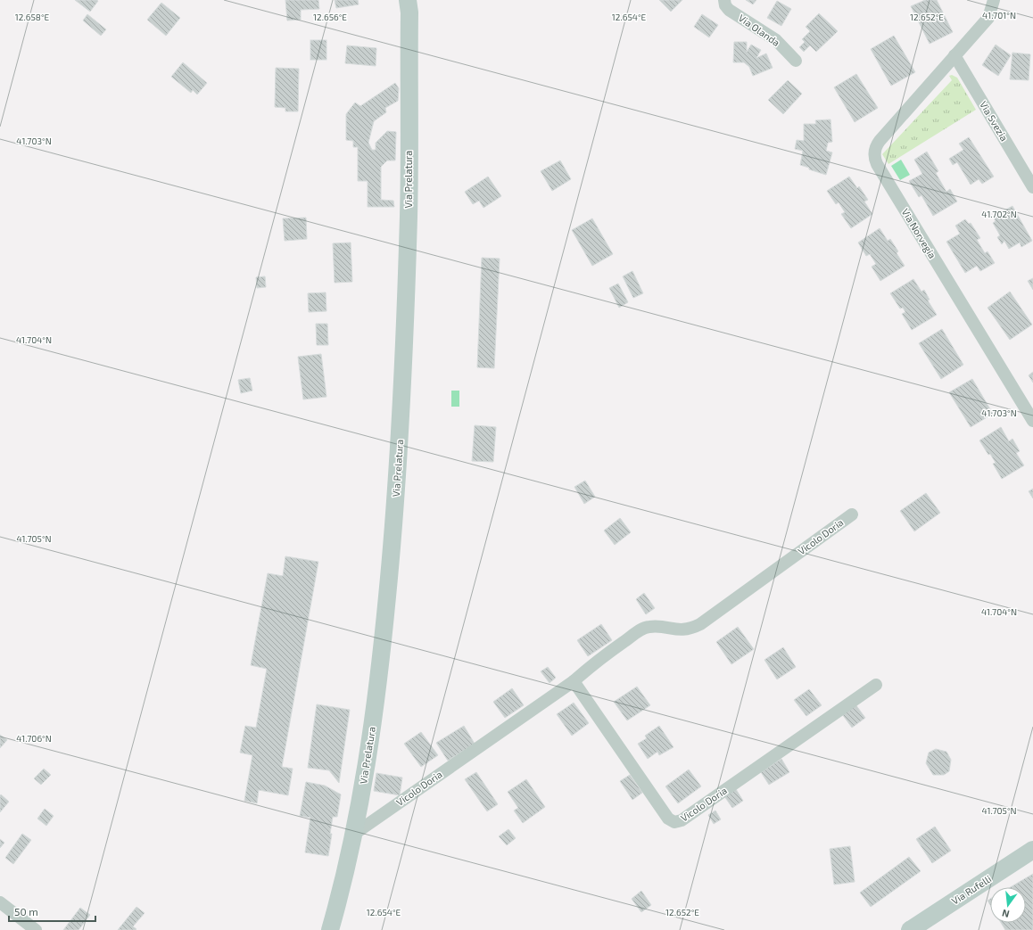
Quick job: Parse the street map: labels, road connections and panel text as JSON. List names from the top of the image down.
{
  "streets": {
    "street": [
      "Via Olanda",
      "Via Svezia",
      "Via Prelatura",
      "Via Norvegia",
      "Vicolo Doria",
      "Via Rufelli"
    ]
  },
  "crossings": [
    ["Via Svezia", "Via Norvegia"],
    ["Via Prelatura", "Vicolo Doria"]
  ],
  "scale_bar": "50 m",
  "north": "bottom",
  "coordinates": [
    "41.701°N",
    "12.658°E",
    "12.656°E",
    "12.654°E",
    "12.652°E",
    "41.703°N",
    "41.702°N",
    "41.704°N",
    "41.705°N",
    "41.706°N"
  ]
}
